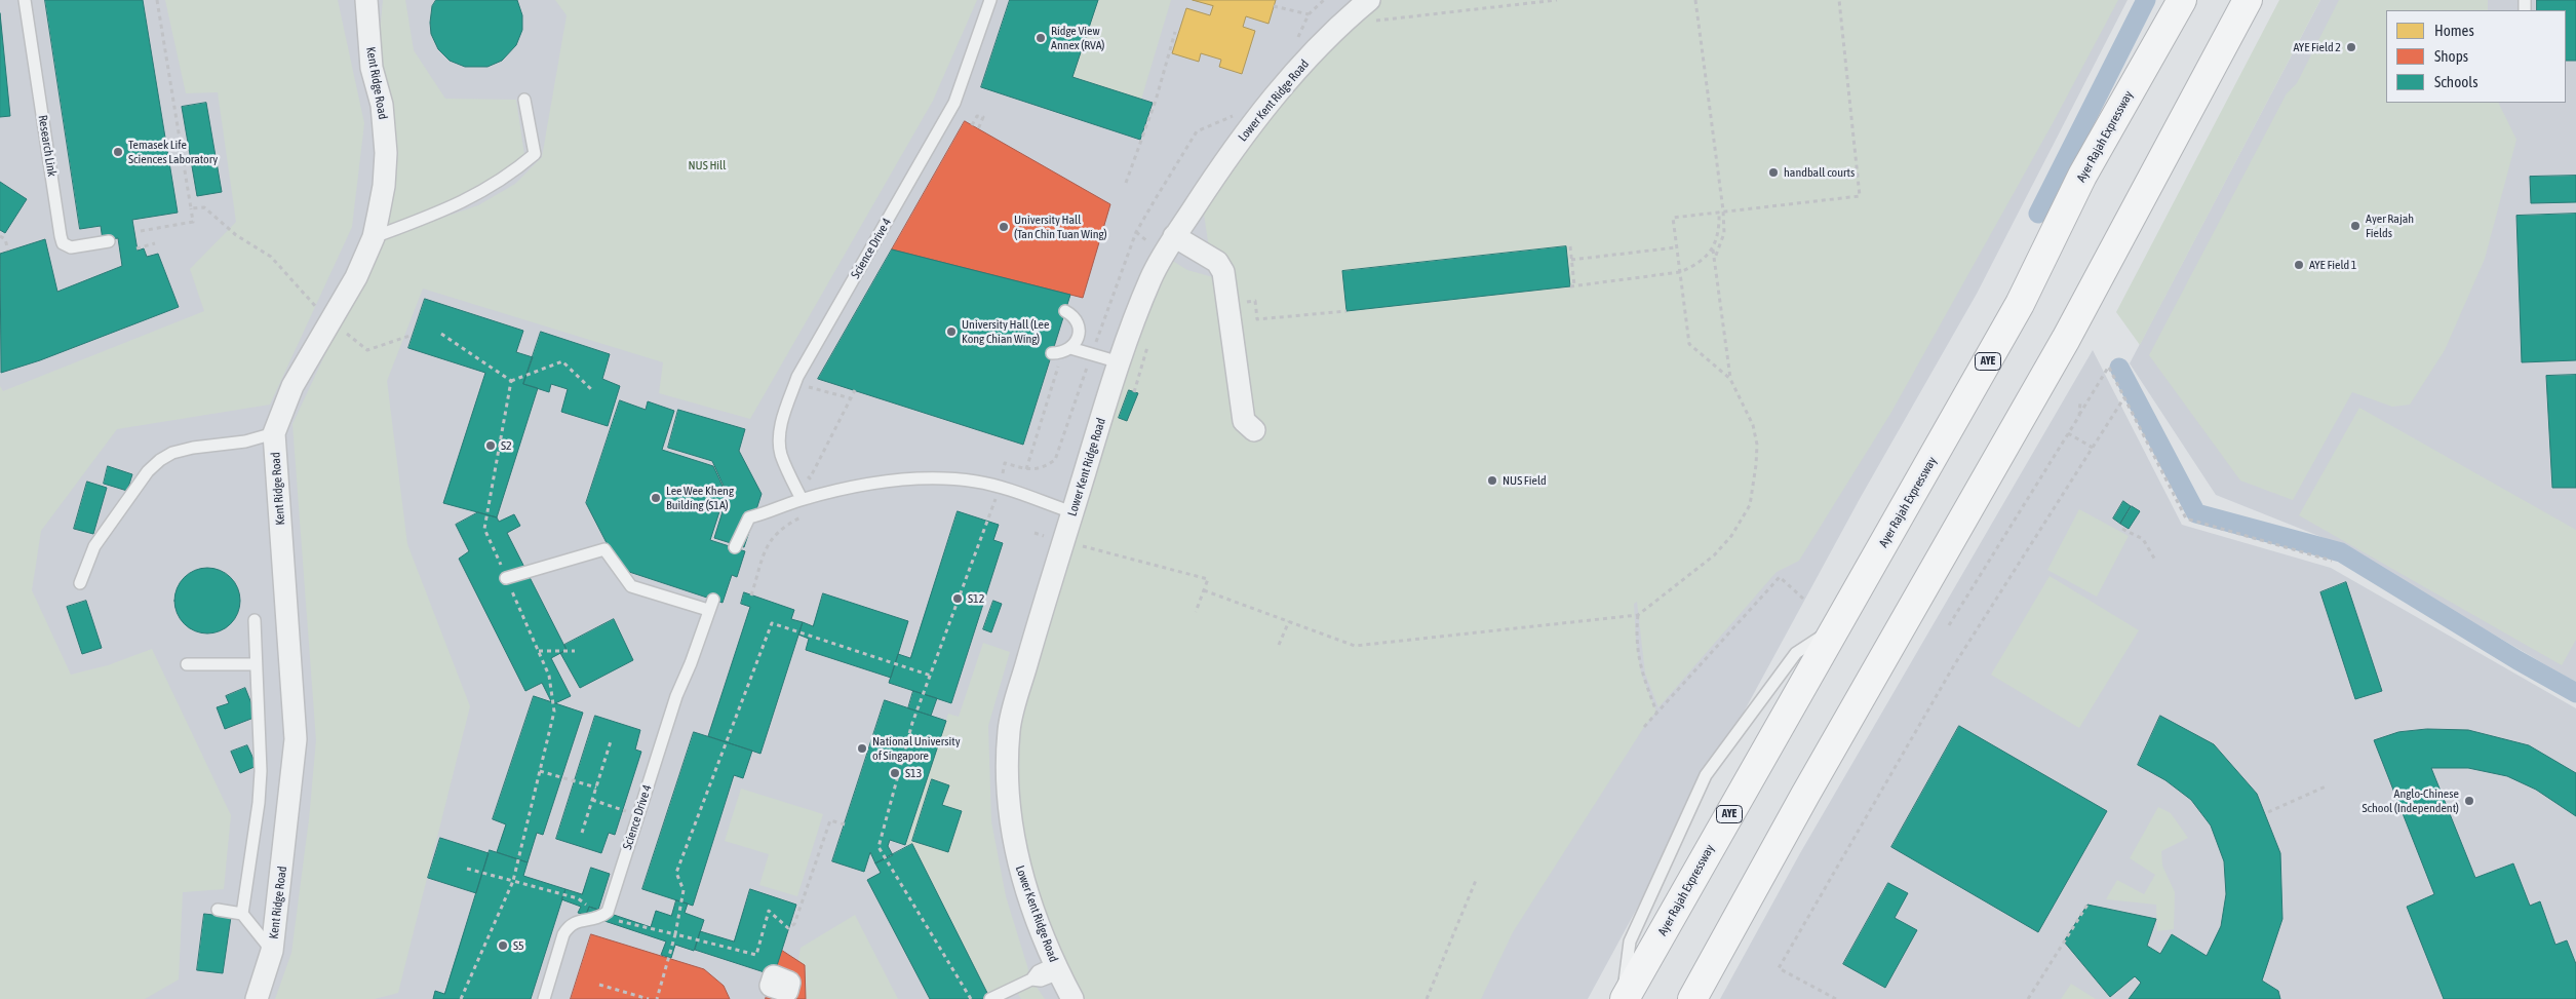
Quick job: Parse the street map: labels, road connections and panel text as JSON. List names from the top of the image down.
{
  "streets": {
    "highway": ["Ayer Rajah Expressway", "AYE"],
    "street": ["Kent Ridge Road", "Lower Kent Ridge Road"],
    "lane": ["Research Link", "Science Drive 4"]
  },
  "parks": ["NUS Hill"],
  "places": [
    "Ridge View Annex (RVA)",
    "AYE Field 2",
    "Temasek Life Sciences Laboratory",
    "handball courts",
    "Ayer Rajah Fields",
    "University Hall (Tan Chin Tuan Wing)",
    "AYE Field 1",
    "University Hall (Lee Kong Chian Wing)",
    "S2",
    "NUS Field",
    "Lee Wee Kheng Building (S1A)",
    "S12",
    "National University of Singapore",
    "S13",
    "Anglo-Chinese School (Independent)",
    "S5"
  ],
  "legend": ["Homes", "Shops", "Schools"]
}
